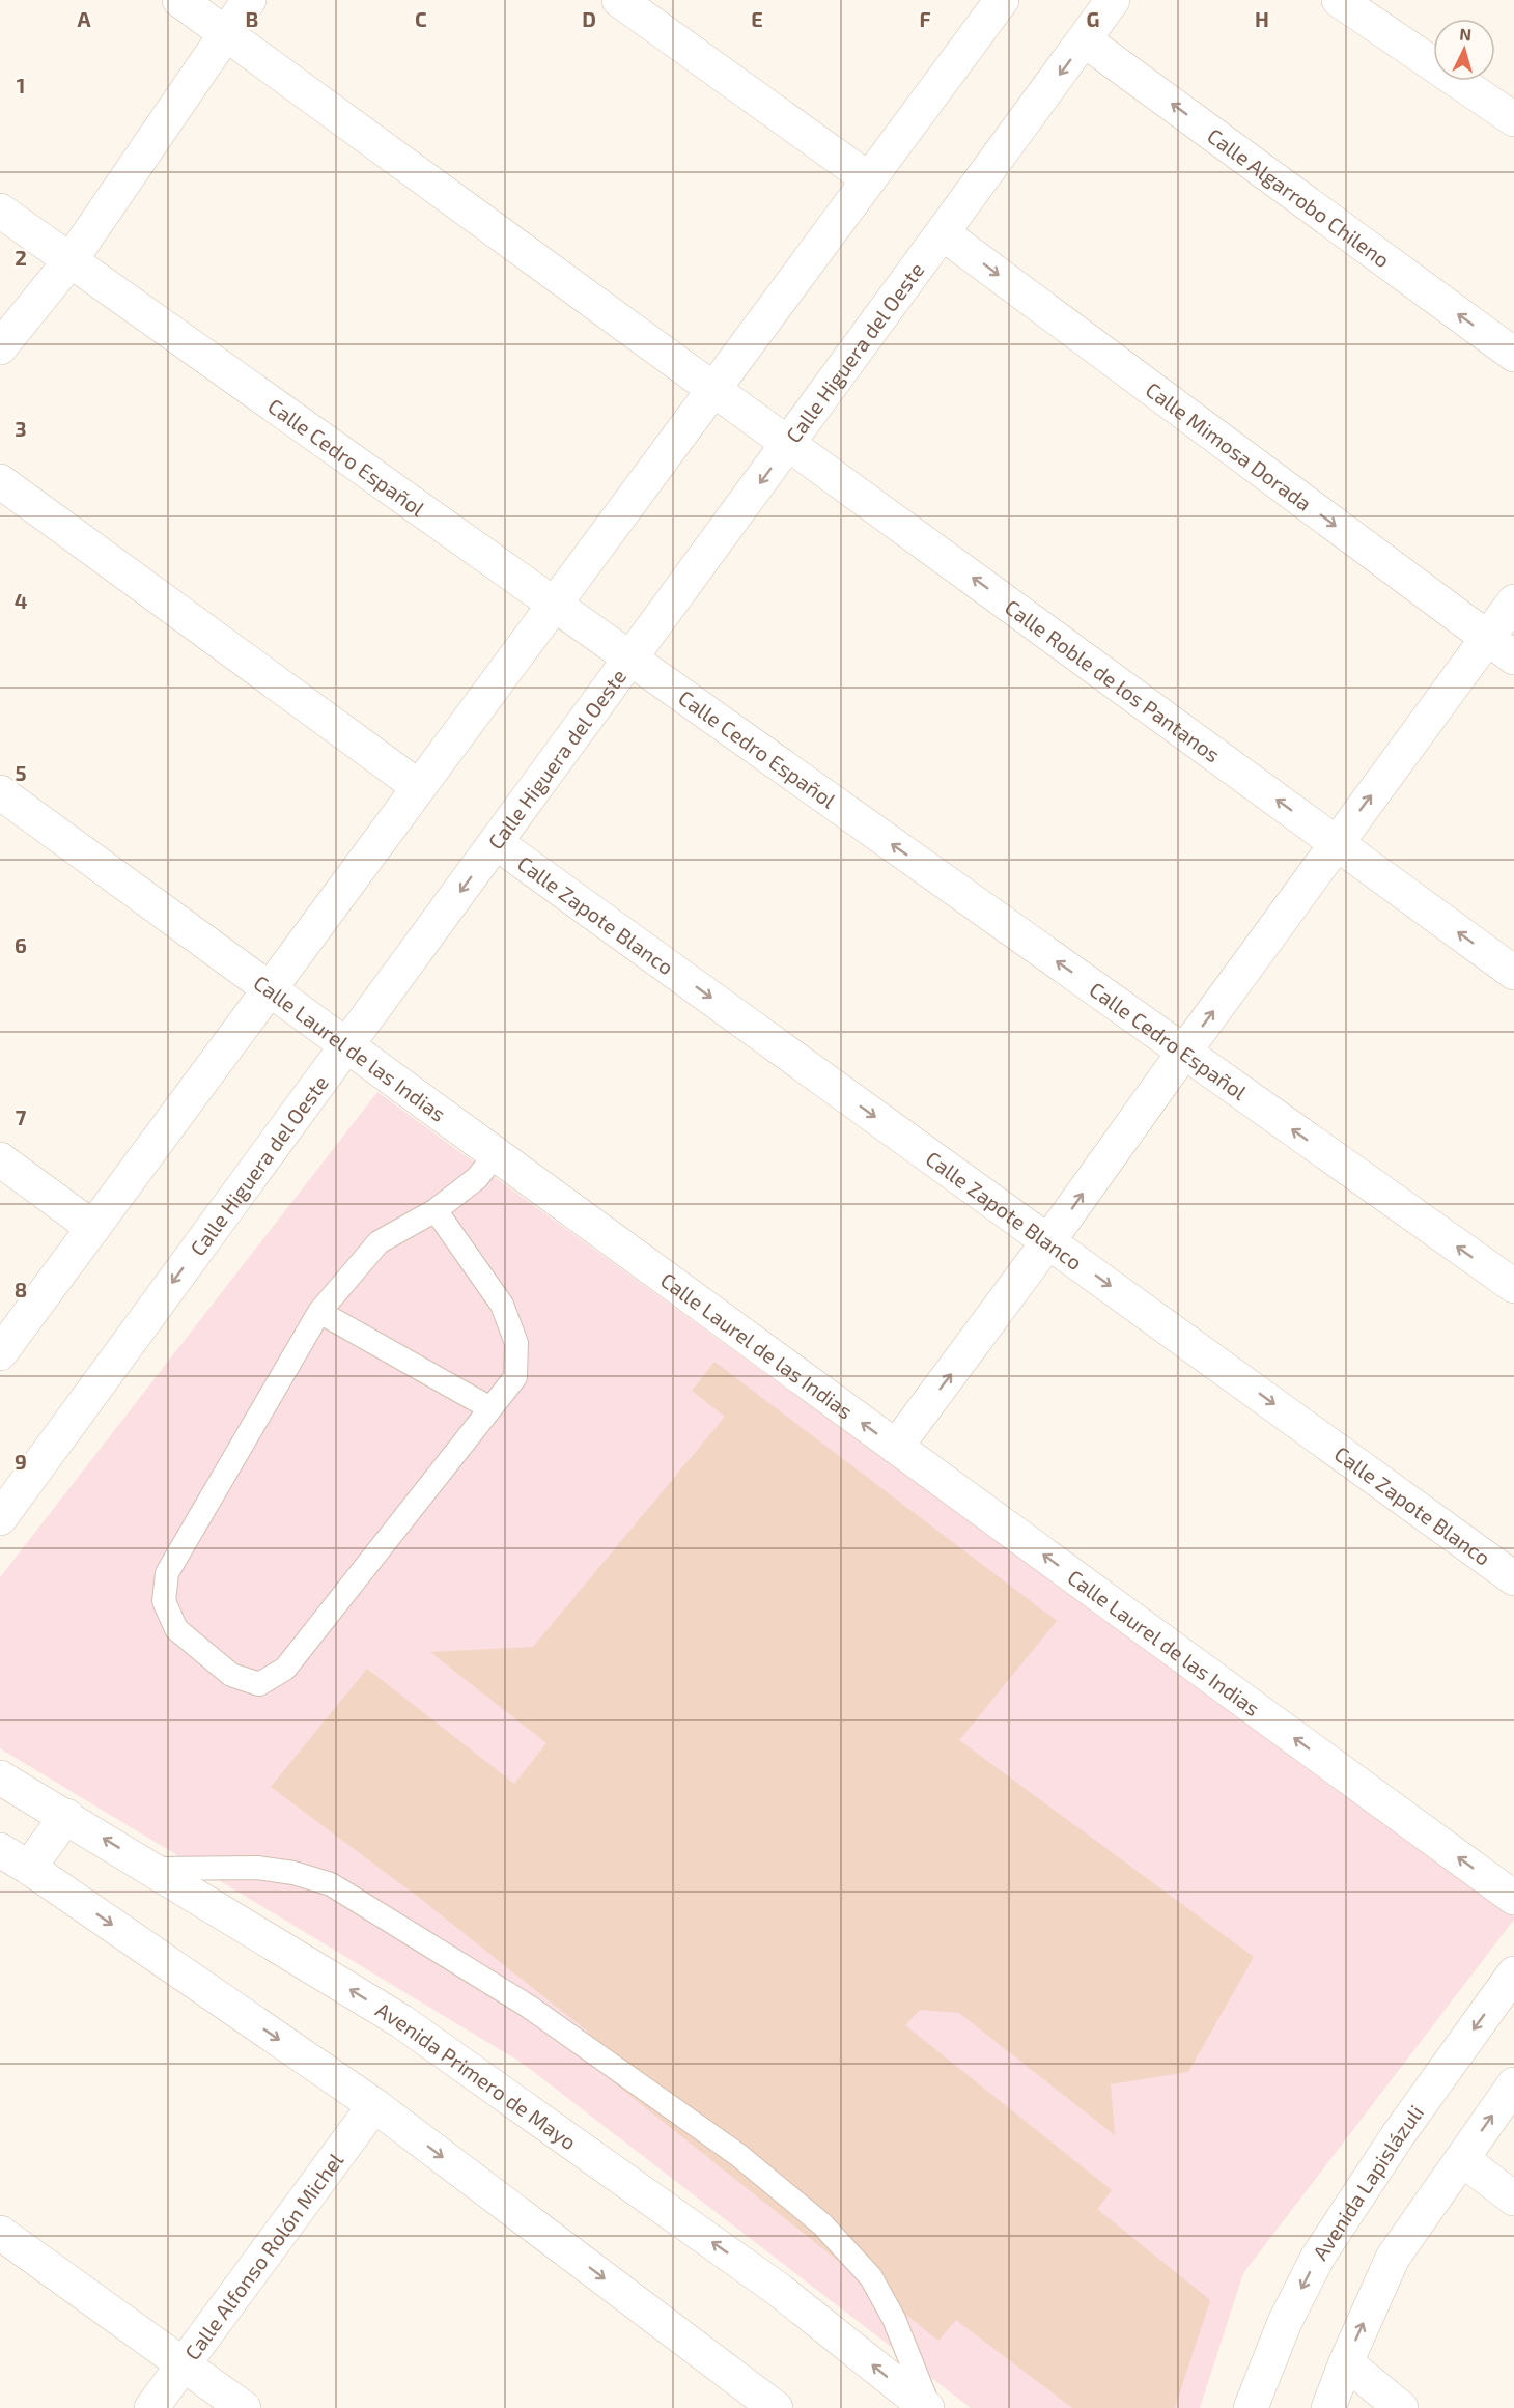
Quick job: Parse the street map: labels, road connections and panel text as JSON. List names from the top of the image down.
{
  "streets": {
    "street": [
      "Calle Algarrobo Chileno",
      "Calle Higuera del Oeste",
      "Calle Mimosa Dorada",
      "Calle Cedro Español",
      "Calle Roble de los Pantanos",
      "Calle Zapote Blanco",
      "Calle Laurel de las Indias",
      "Avenida Primero de Mayo",
      "Avenida Lapislázuli",
      "Calle Alfonso Rolón Michel"
    ]
  },
  "crossings": [
    ["Calle Algarrobo Chileno", "Calle Higuera del Oeste"],
    ["Calle Higuera del Oeste", "Calle Mimosa Dorada"],
    ["Calle Higuera del Oeste", "Calle Cedro Español"],
    ["Calle Higuera del Oeste", "Calle Roble de los Pantanos"],
    ["Calle Higuera del Oeste", "Calle Zapote Blanco"],
    ["Calle Higuera del Oeste", "Calle Laurel de las Indias"]
  ],
  "one_way": [
    "Calle Mimosa Dorada",
    "Calle Cedro Español",
    "Calle Roble de los Pantanos",
    "Calle Zapote Blanco",
    "Calle Laurel de las Indias"
  ],
  "north": "top",
  "grid": {
    "columns": [
      "A",
      "B",
      "C",
      "D",
      "E",
      "F",
      "G",
      "H"
    ],
    "rows": [
      "1",
      "2",
      "3",
      "4",
      "5",
      "6",
      "7",
      "8",
      "9"
    ]
  }
}
